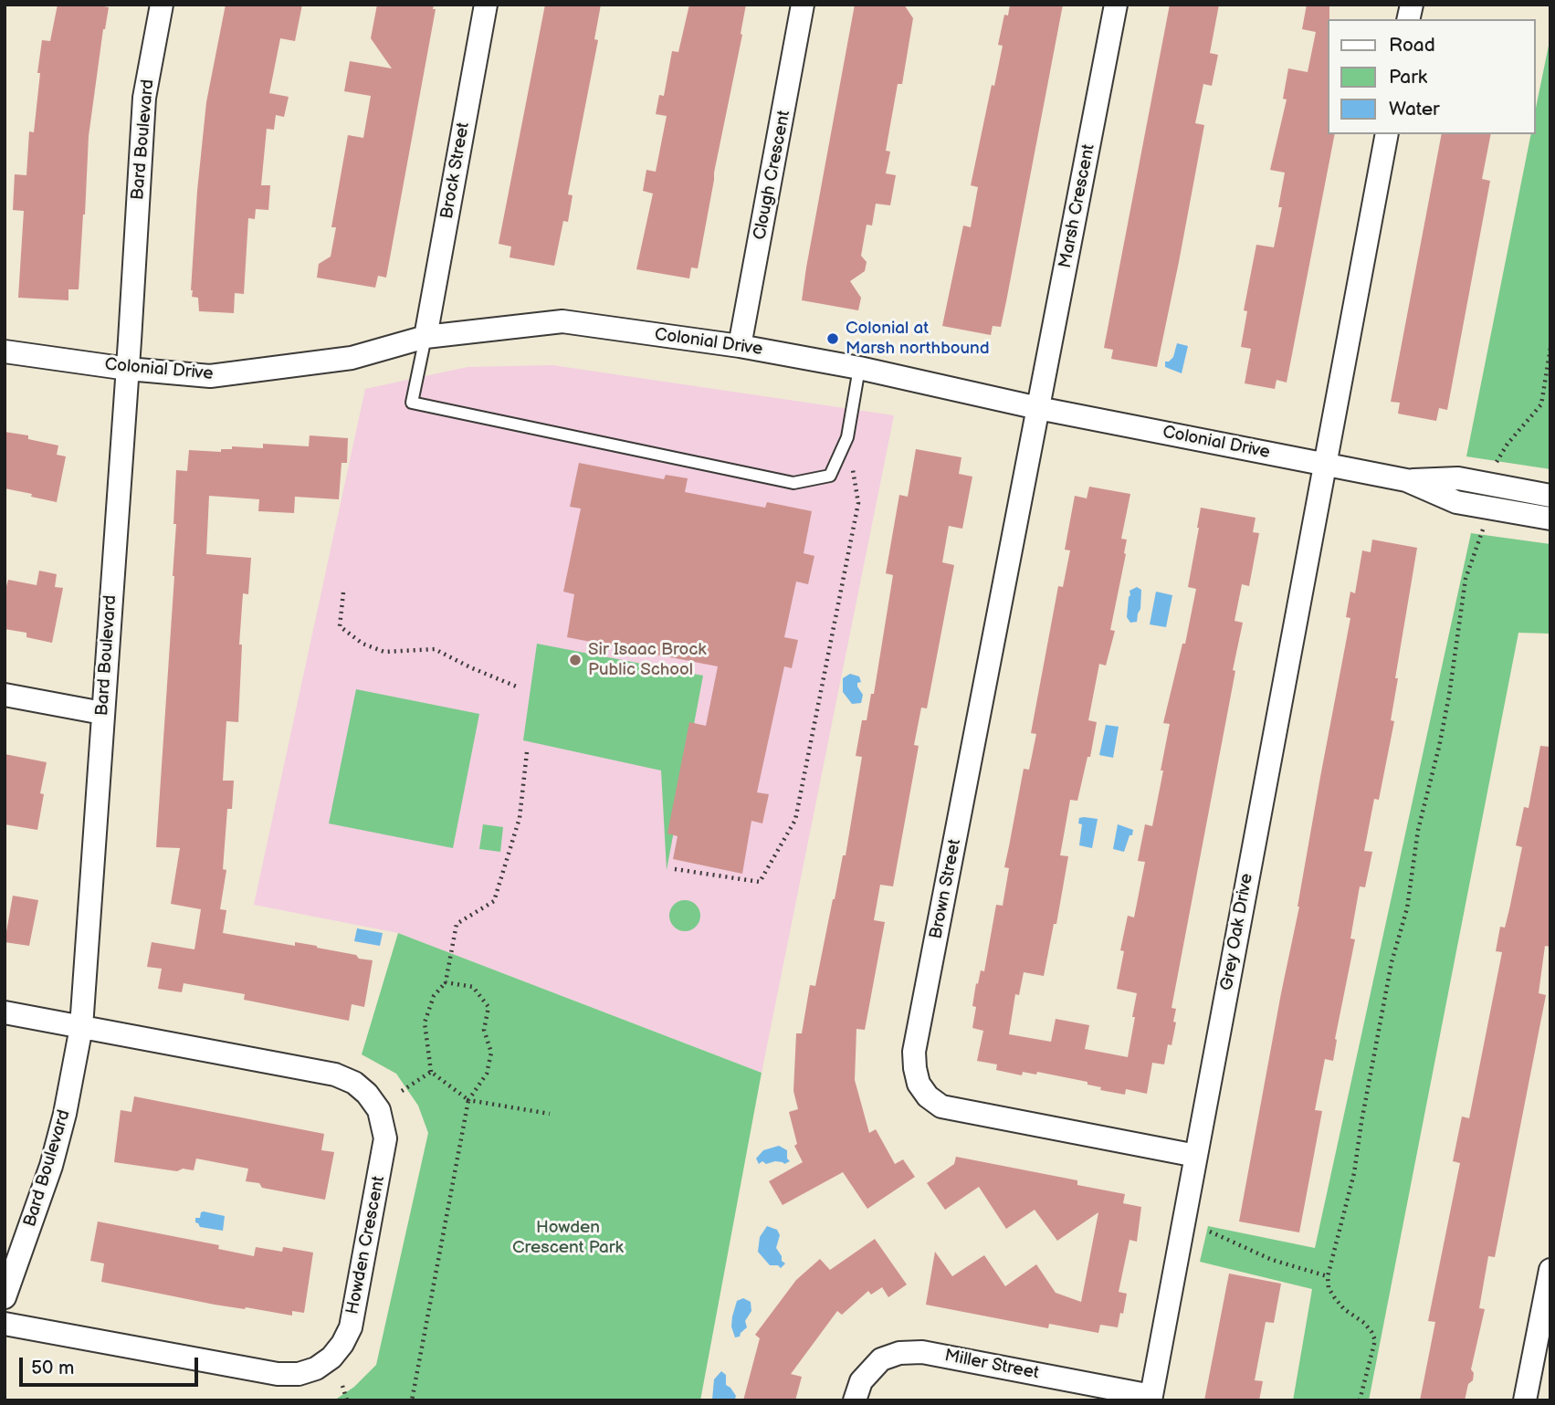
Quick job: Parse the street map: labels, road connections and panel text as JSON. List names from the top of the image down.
{
  "streets": {
    "street": [
      "Bard Boulevard",
      "Brock Street",
      "Clough Crescent",
      "Marsh Crescent",
      "Colonial Drive",
      "Brown Street",
      "Grey Oak Drive",
      "Howden Crescent",
      "Miller Street"
    ]
  },
  "crossings": [
    ["Bard Boulevard", "Colonial Drive"],
    ["Bard Boulevard", "Howden Crescent"],
    ["Brock Street", "Colonial Drive"],
    ["Clough Crescent", "Colonial Drive"],
    ["Marsh Crescent", "Colonial Drive"],
    ["Marsh Crescent", "Brown Street"],
    ["Colonial Drive", "Brown Street"],
    ["Colonial Drive", "Grey Oak Drive"],
    ["Brown Street", "Grey Oak Drive"],
    ["Grey Oak Drive", "Miller Street"]
  ],
  "parks": ["Howden Crescent Park"],
  "places": ["Colonial at Marsh northbound", "Sir Isaac Brock Public School"],
  "legend": ["Road", "Park", "Water"],
  "scale_bar": "50 m"
}
